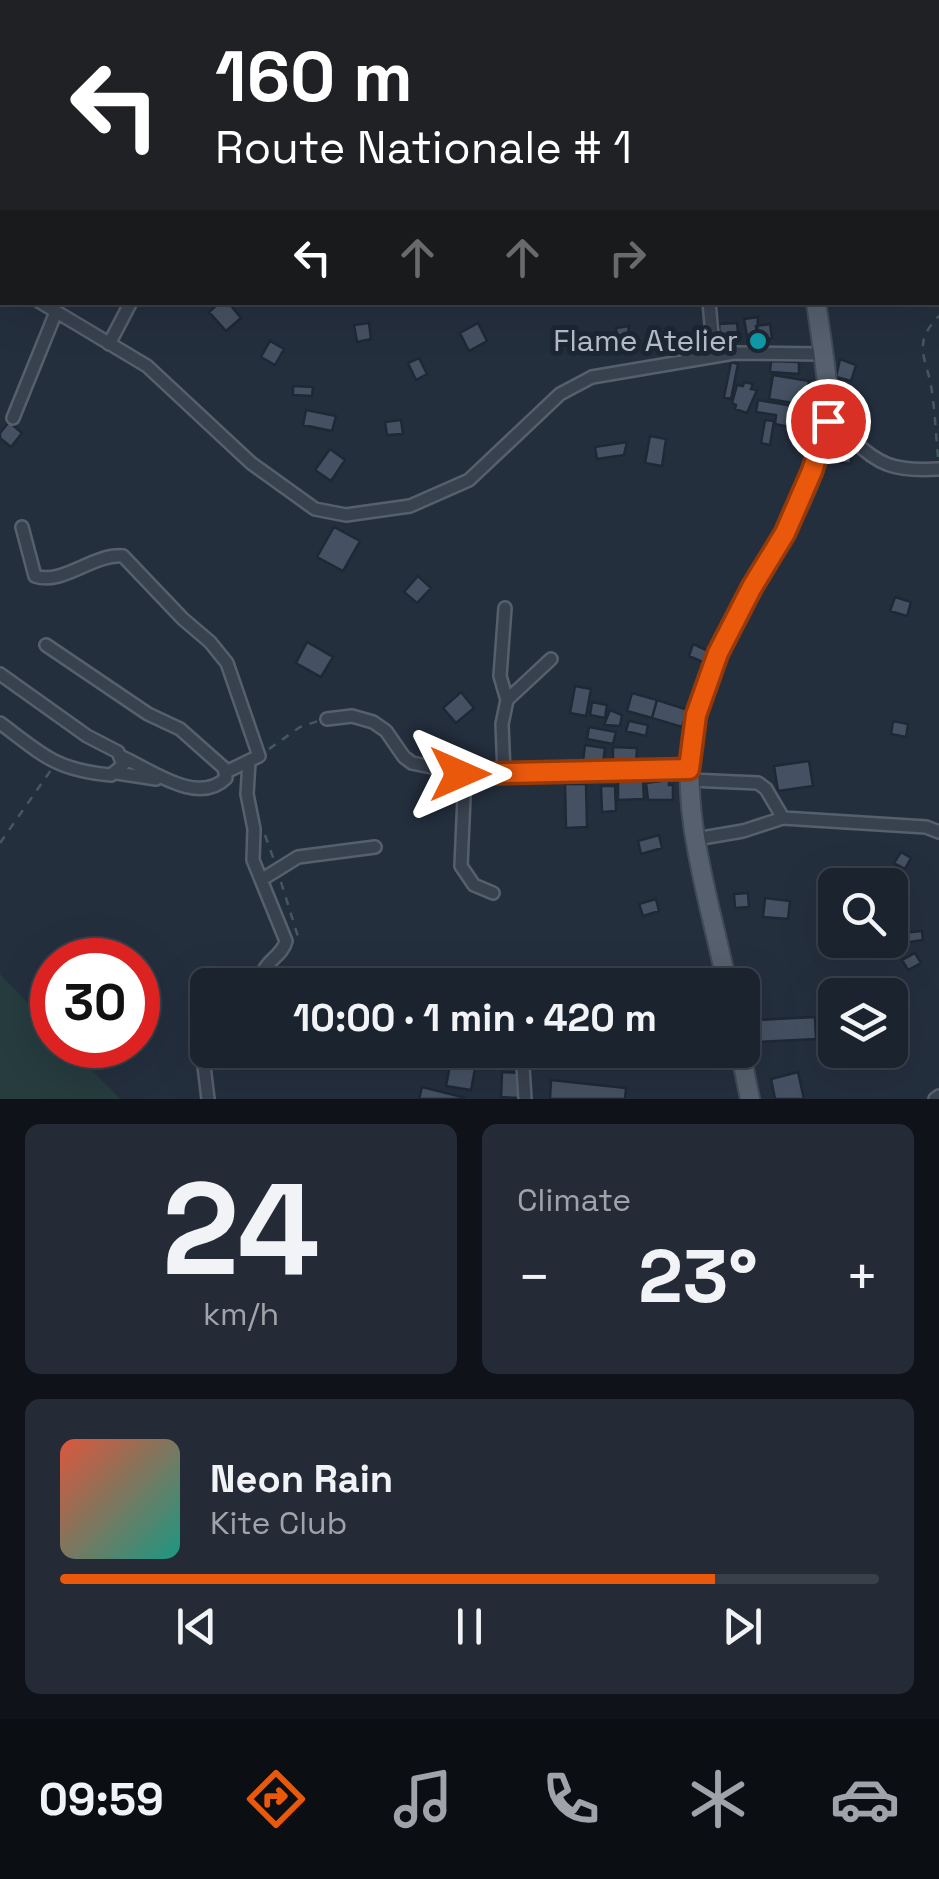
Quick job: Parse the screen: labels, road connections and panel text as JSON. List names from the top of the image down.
{
  "places": ["Flame Atelier"],
  "page": {
    "turn": ["160 m", "Route Nationale # 1"],
    "limit": "30",
    "trip": "10:00 · 1 min · 420 m",
    "tile": [
      ["24", "km/h"],
      "Climate"
    ],
    "heat": ["−", "23°", "+"],
    "song": ["Neon Rain", "Kite Club"],
    "tabs": "09:59"
  }
}
